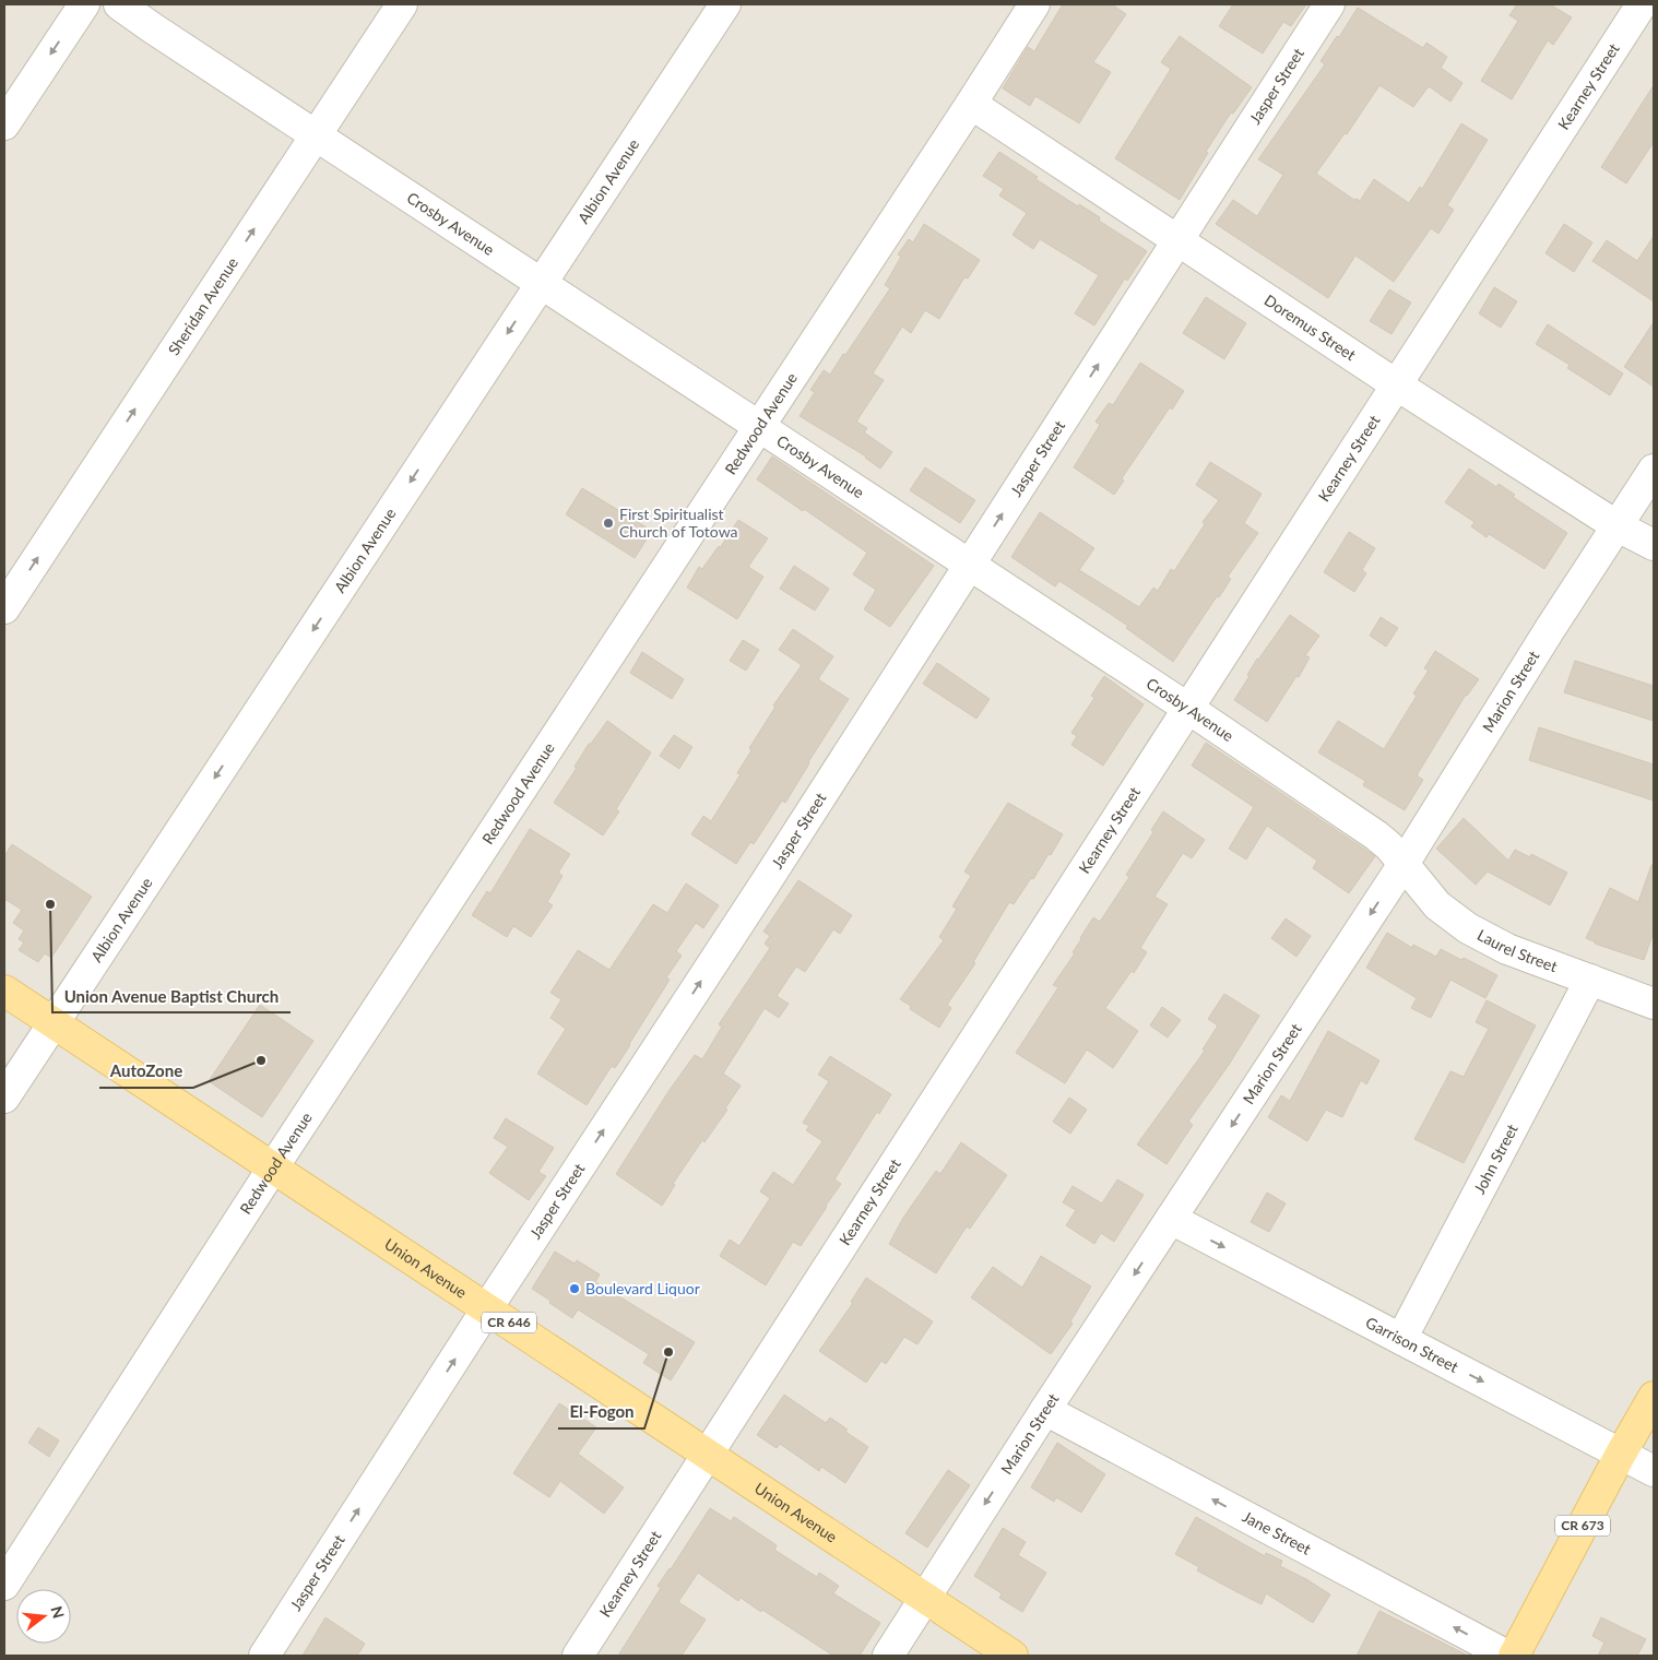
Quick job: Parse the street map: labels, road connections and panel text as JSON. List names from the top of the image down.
{
  "streets": {
    "main road": ["Union Avenue", "CR 646", "CR 673"],
    "street": [
      "Jasper Street",
      "Kearney Street",
      "Albion Avenue",
      "Crosby Avenue",
      "Sheridan Avenue",
      "Doremus Street",
      "Redwood Avenue",
      "Marion Street",
      "Laurel Street",
      "John Street",
      "Garrison Street",
      "Jane Street"
    ]
  },
  "crossings": [
    ["Jasper Street", "Crosby Avenue"],
    ["Jasper Street", "Doremus Street"],
    ["Jasper Street", "Union Avenue"],
    ["Kearney Street", "Crosby Avenue"],
    ["Kearney Street", "Doremus Street"],
    ["Kearney Street", "Union Avenue"],
    ["Albion Avenue", "Crosby Avenue"],
    ["Albion Avenue", "Union Avenue"],
    ["Crosby Avenue", "Sheridan Avenue"],
    ["Crosby Avenue", "Redwood Avenue"],
    ["Crosby Avenue", "Marion Street"],
    ["Crosby Avenue", "Laurel Street"],
    ["Doremus Street", "Redwood Avenue"],
    ["Doremus Street", "Marion Street"],
    ["Redwood Avenue", "Union Avenue"],
    ["Marion Street", "Laurel Street"],
    ["Marion Street", "Union Avenue"],
    ["Marion Street", "Garrison Street"],
    ["Marion Street", "Jane Street"],
    ["Laurel Street", "John Street"],
    ["John Street", "Garrison Street"],
    ["Garrison Street", "CR 673"]
  ],
  "one_way": [
    "Jasper Street",
    "Albion Avenue",
    "Sheridan Avenue",
    "Marion Street",
    "Garrison Street",
    "Jane Street"
  ],
  "places": [
    "First Spiritualist Church of Totowa",
    "Union Avenue Baptist Church",
    "AutoZone",
    "Boulevard Liquor",
    "El-Fogon"
  ],
  "north": "right"
}
